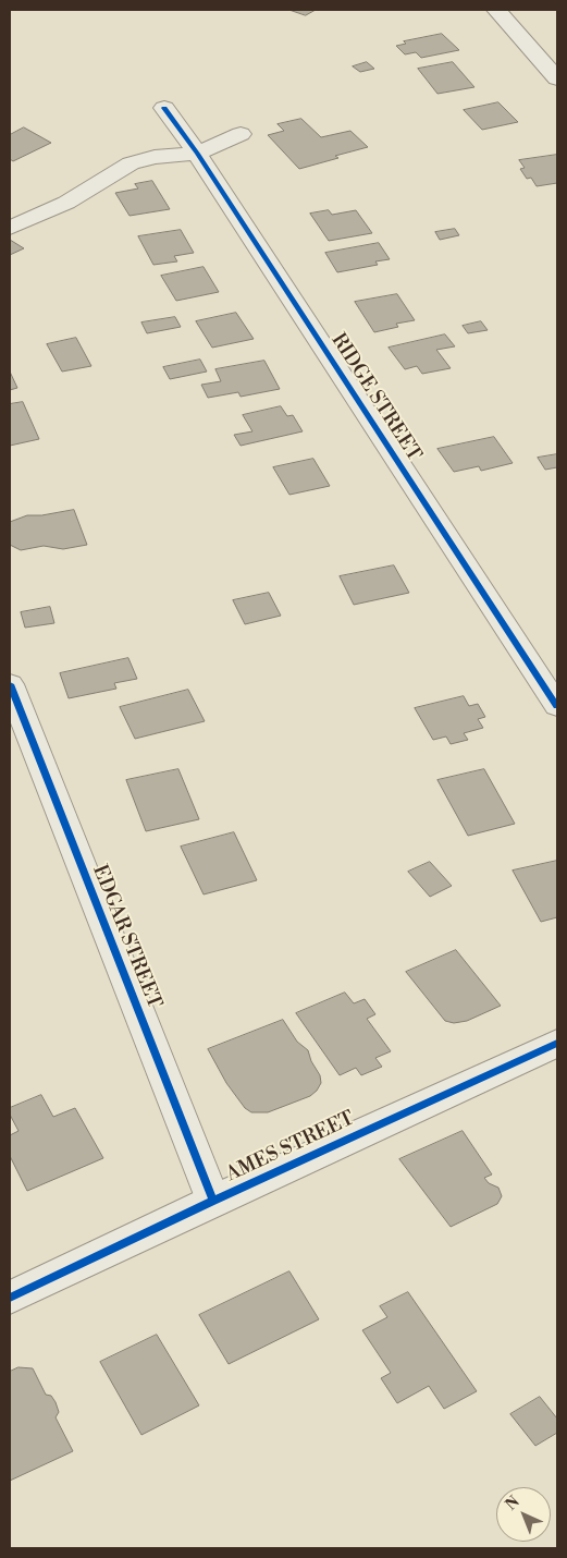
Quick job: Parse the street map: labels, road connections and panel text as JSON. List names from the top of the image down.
{
  "streets": {
    "street": ["RIDGE STREET", "EDGAR STREET", "AMES STREET"]
  },
  "crossings": [
    ["EDGAR STREET", "AMES STREET"]
  ],
  "north": "top left"
}
